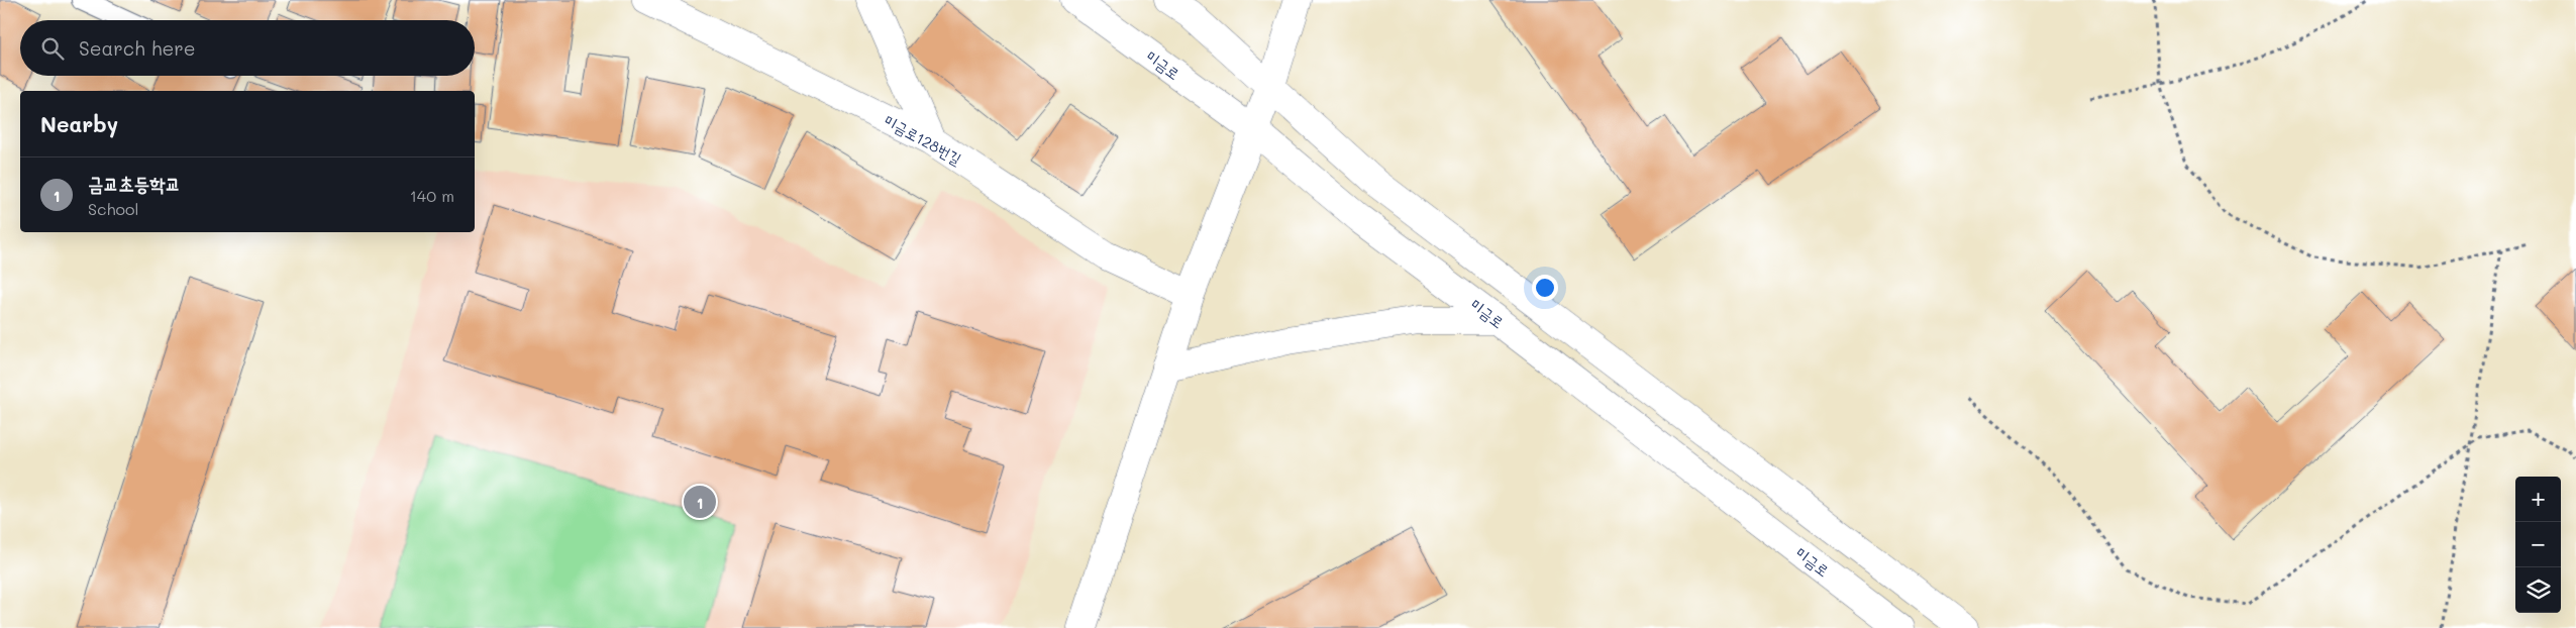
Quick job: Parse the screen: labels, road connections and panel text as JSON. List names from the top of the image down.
{
  "streets": {
    "street": ["미금로", "미금로128번길"]
  },
  "page": {
    "search": "Search here",
    "heading": "Nearby",
    "list": [
      {
        "mark": "1",
        "name": "금교초등학교",
        "note": "School",
        "value": "140 m"
      }
    ],
    "map_buttons": ["+", "−"],
    "pins": "1"
  }
}
